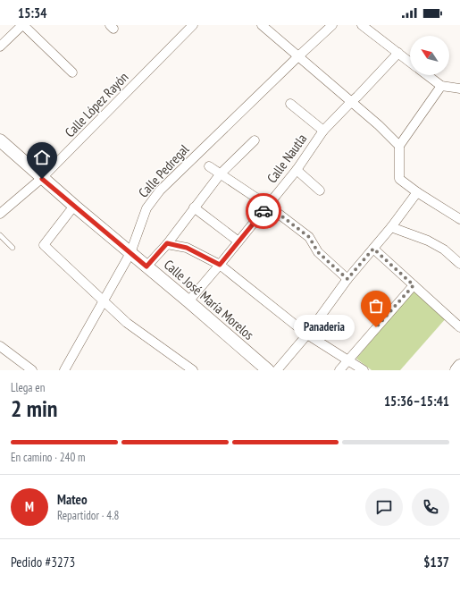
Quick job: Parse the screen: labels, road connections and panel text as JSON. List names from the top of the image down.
{
  "streets": {
    "street": [
      "Calle López Rayón",
      "Calle Nautla",
      "Calle Pedregal",
      "Calle José María Morelos"
    ]
  },
  "crossings": [
    ["Calle López Rayón", "Calle José María Morelos"],
    ["Calle Nautla", "Calle José María Morelos"],
    ["Calle Pedregal", "Calle José María Morelos"]
  ],
  "places": ["Panaderia"],
  "north": "top left",
  "page": {
    "status": "15:34",
    "bubble": "Panaderia",
    "heading": ["2 min", "Llega en", "15:36–15:41"],
    "panel": [
      "Mateo",
      "Repartidor · 4.8",
      "Pedido #3273",
      "$137"
    ],
    "bar": "En camino · 240 m",
    "round": "M"
  }
}
